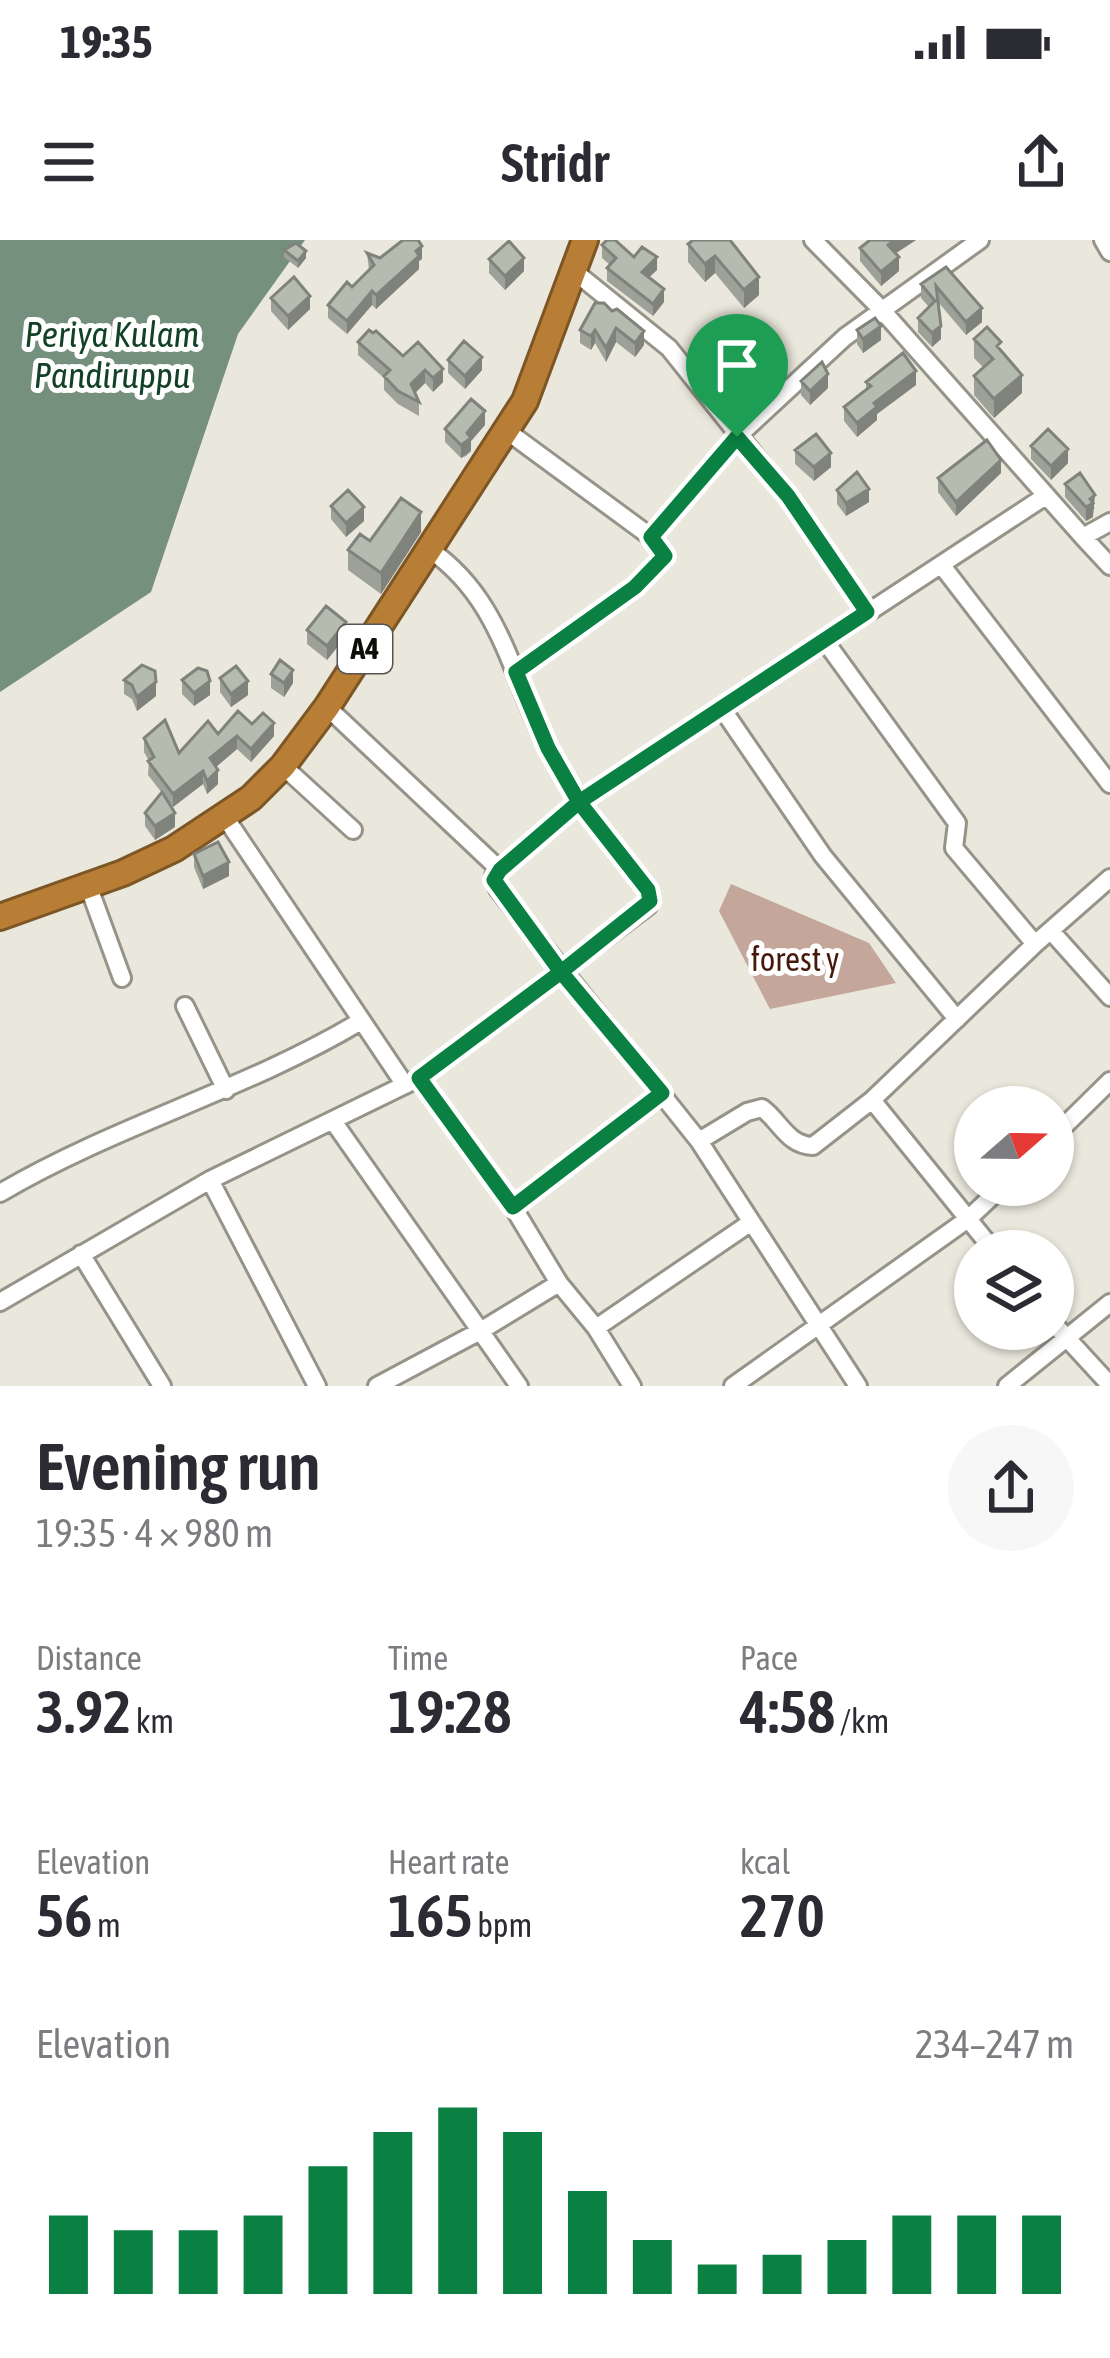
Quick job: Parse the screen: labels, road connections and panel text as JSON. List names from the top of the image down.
{
  "streets": {
    "highway": ["A4"]
  },
  "water": ["Periya Kulam Pandiruppu"],
  "parks": ["forest y"],
  "north": "right",
  "page": {
    "status": "19:35",
    "header": "Stridr",
    "heading": ["Evening run", "19:35 · 4 × 980 m"],
    "stats": [
      ["Distance", "3.92 km"],
      ["Time", "19:28"],
      ["Pace", "4:58 /km"],
      ["Elevation", "56 m"],
      ["Heart rate", "165 bpm"],
      ["kcal", "270"]
    ],
    "chart": ["Elevation", "234–247 m"]
  }
}
